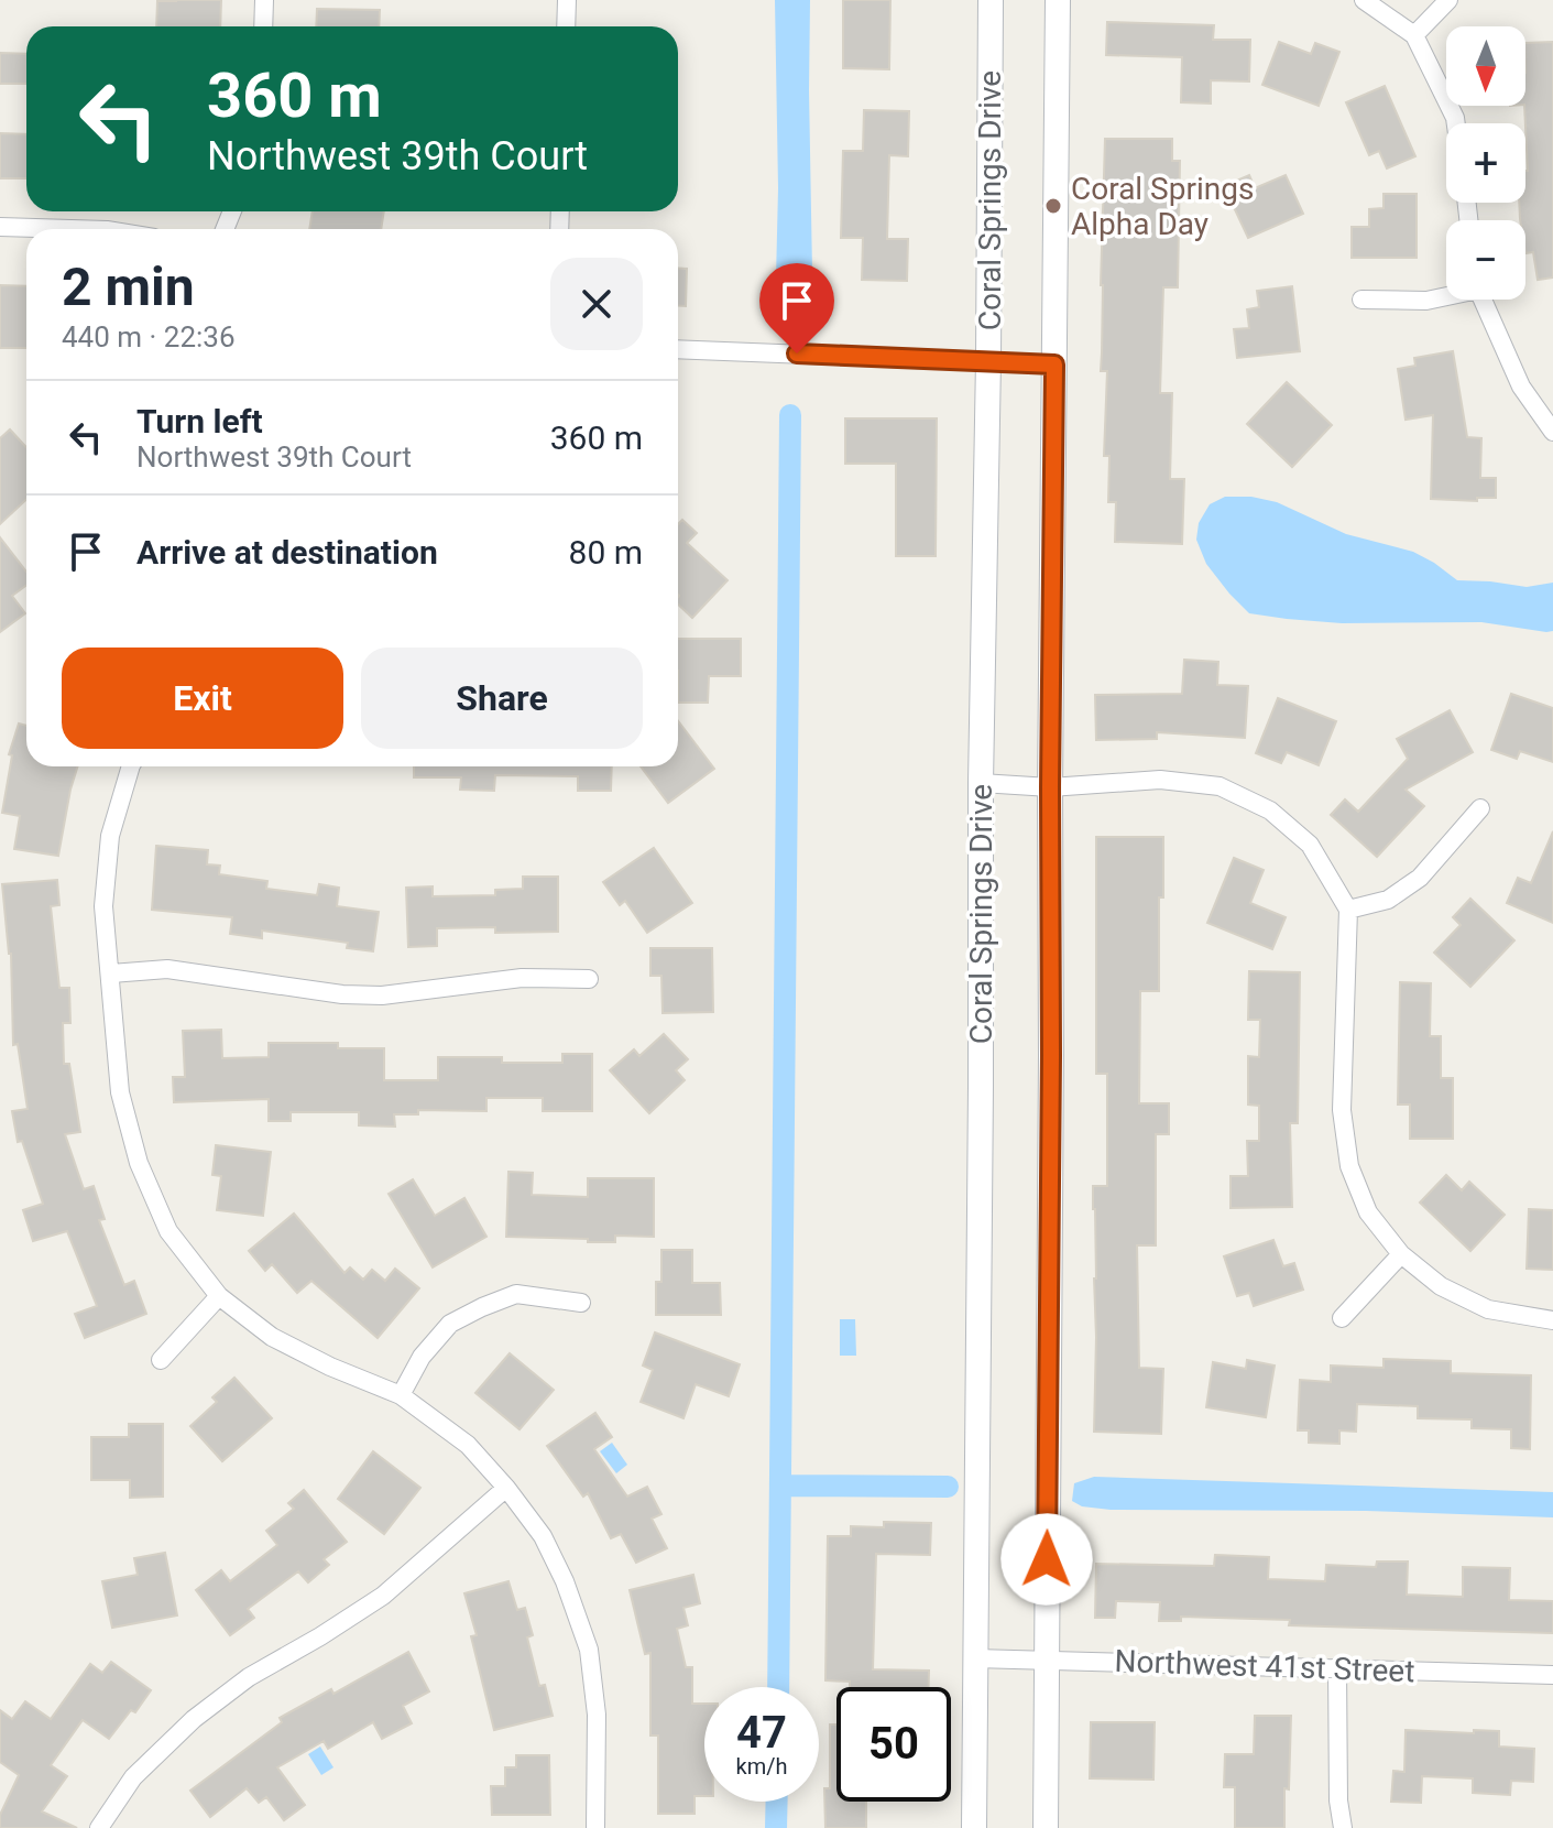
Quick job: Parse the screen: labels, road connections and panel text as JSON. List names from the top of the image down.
{
  "streets": {
    "main road": ["Coral Springs Drive"],
    "street": ["Northwest 41st Street"]
  },
  "crossings": [
    ["Coral Springs Drive", "Northwest 41st Street"]
  ],
  "places": ["Coral Springs Alpha Day"],
  "north": "bottom",
  "page": {
    "map_buttons": ["+", "−"],
    "turn": ["360 m", "Northwest 39th Court"],
    "heading": ["2 min", "440 m · 22:36"],
    "list": [
      {
        "name": "Turn left",
        "note": "Northwest 39th Court",
        "value": "360 m"
      },
      {
        "name": "Arrive at destination",
        "value": "80 m"
      }
    ],
    "buttons": ["Exit", "Share"],
    "speed": "47 km/h",
    "limit": "50"
  }
}
